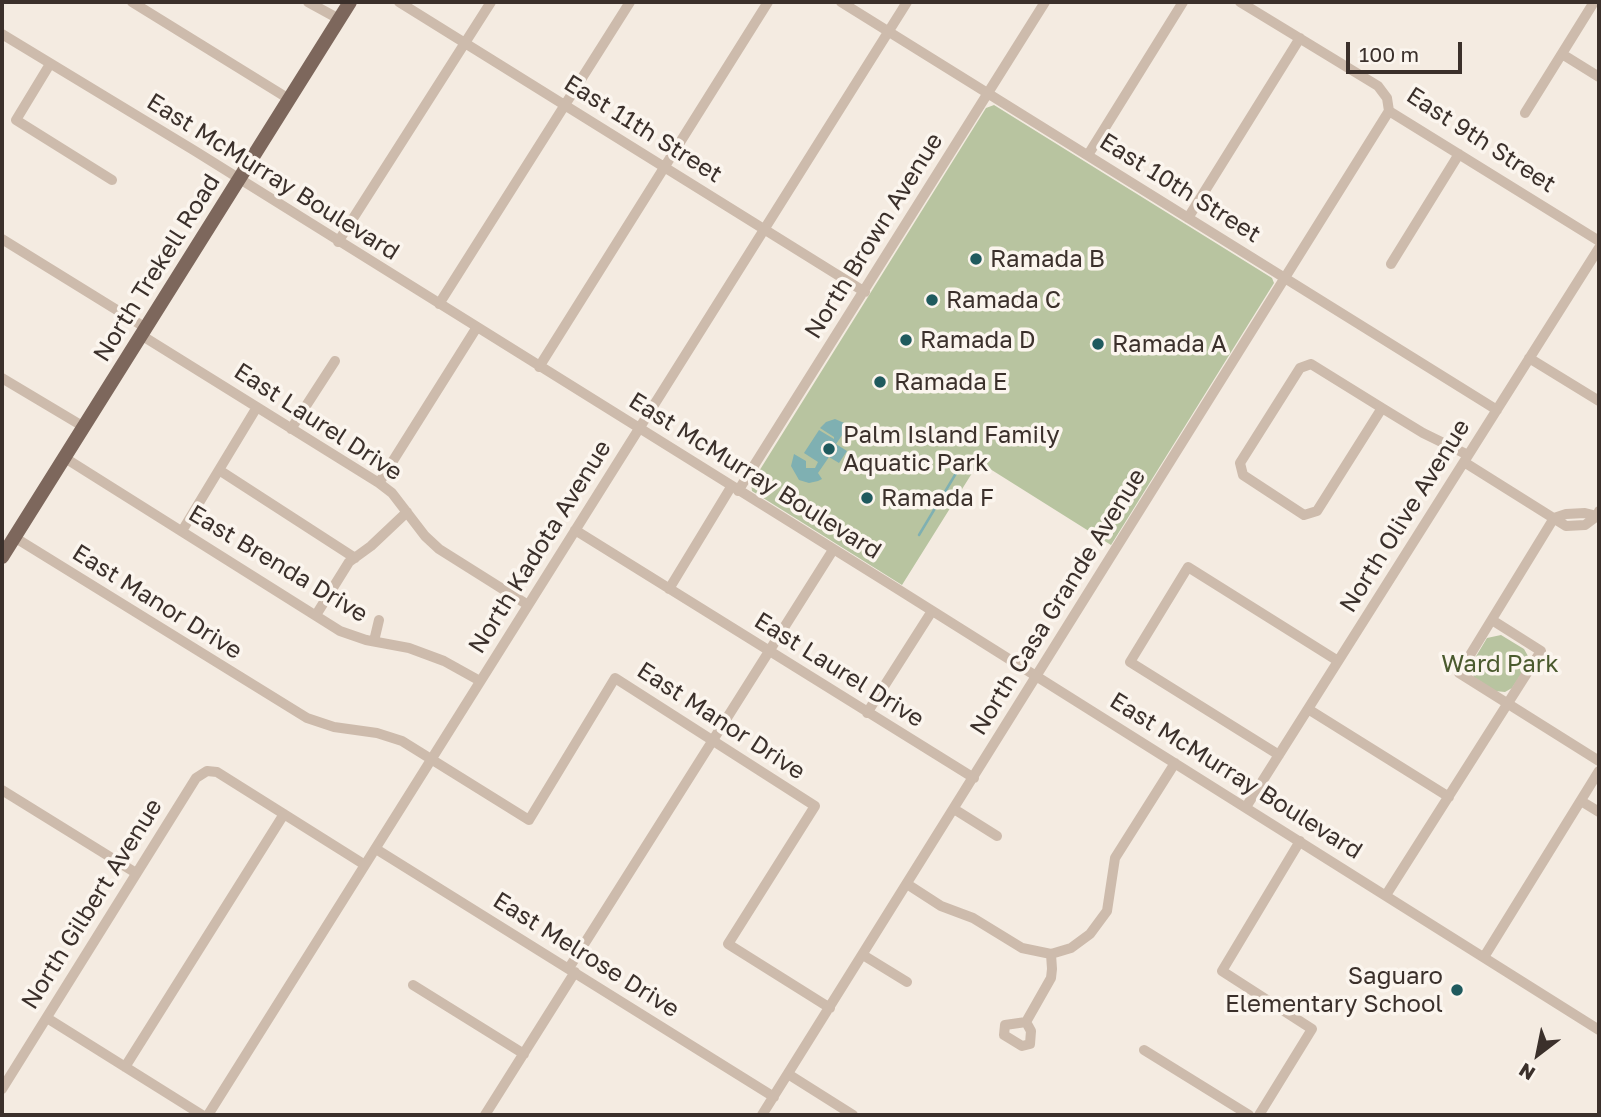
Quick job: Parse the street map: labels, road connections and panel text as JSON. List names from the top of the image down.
{
  "streets": {
    "main road": ["North Trekell Road"],
    "street": [
      "East 11th Street",
      "East 9th Street",
      "East McMurray Boulevard",
      "East 10th Street",
      "North Brown Avenue",
      "East Laurel Drive",
      "North Olive Avenue",
      "North Kadota Avenue",
      "East Brenda Drive",
      "East Manor Drive",
      "North Casa Grande Avenue",
      "North Gilbert Avenue",
      "East Melrose Drive"
    ]
  },
  "crossings": [
    ["East 11th Street", "North Brown Avenue"],
    ["East 11th Street", "North Kadota Avenue"],
    ["East 9th Street", "North Casa Grande Avenue"],
    ["East McMurray Boulevard", "North Brown Avenue"],
    ["East McMurray Boulevard", "North Trekell Road"],
    ["East McMurray Boulevard", "North Olive Avenue"],
    ["East McMurray Boulevard", "North Kadota Avenue"],
    ["East McMurray Boulevard", "North Casa Grande Avenue"],
    ["East 10th Street", "North Brown Avenue"],
    ["East 10th Street", "North Olive Avenue"],
    ["East 10th Street", "North Kadota Avenue"],
    ["East 10th Street", "North Casa Grande Avenue"],
    ["North Brown Avenue", "East Laurel Drive"],
    ["North Trekell Road", "East Laurel Drive"],
    ["North Trekell Road", "East Brenda Drive"],
    ["North Trekell Road", "East Manor Drive"],
    ["East Laurel Drive", "North Kadota Avenue"],
    ["East Laurel Drive", "North Casa Grande Avenue"],
    ["North Kadota Avenue", "East Brenda Drive"],
    ["North Kadota Avenue", "East Manor Drive"],
    ["North Kadota Avenue", "East Melrose Drive"],
    ["East Manor Drive", "North Casa Grande Avenue"],
    ["North Casa Grande Avenue", "East Melrose Drive"]
  ],
  "parks": ["Ward Park"],
  "places": [
    "Ramada B",
    "Ramada C",
    "Ramada D",
    "Ramada A",
    "Ramada E",
    "Palm Island Family Aquatic Park",
    "Ramada F",
    "Saguaro Elementary School"
  ],
  "scale_bar": "100 m",
  "north": "bottom left"
}
